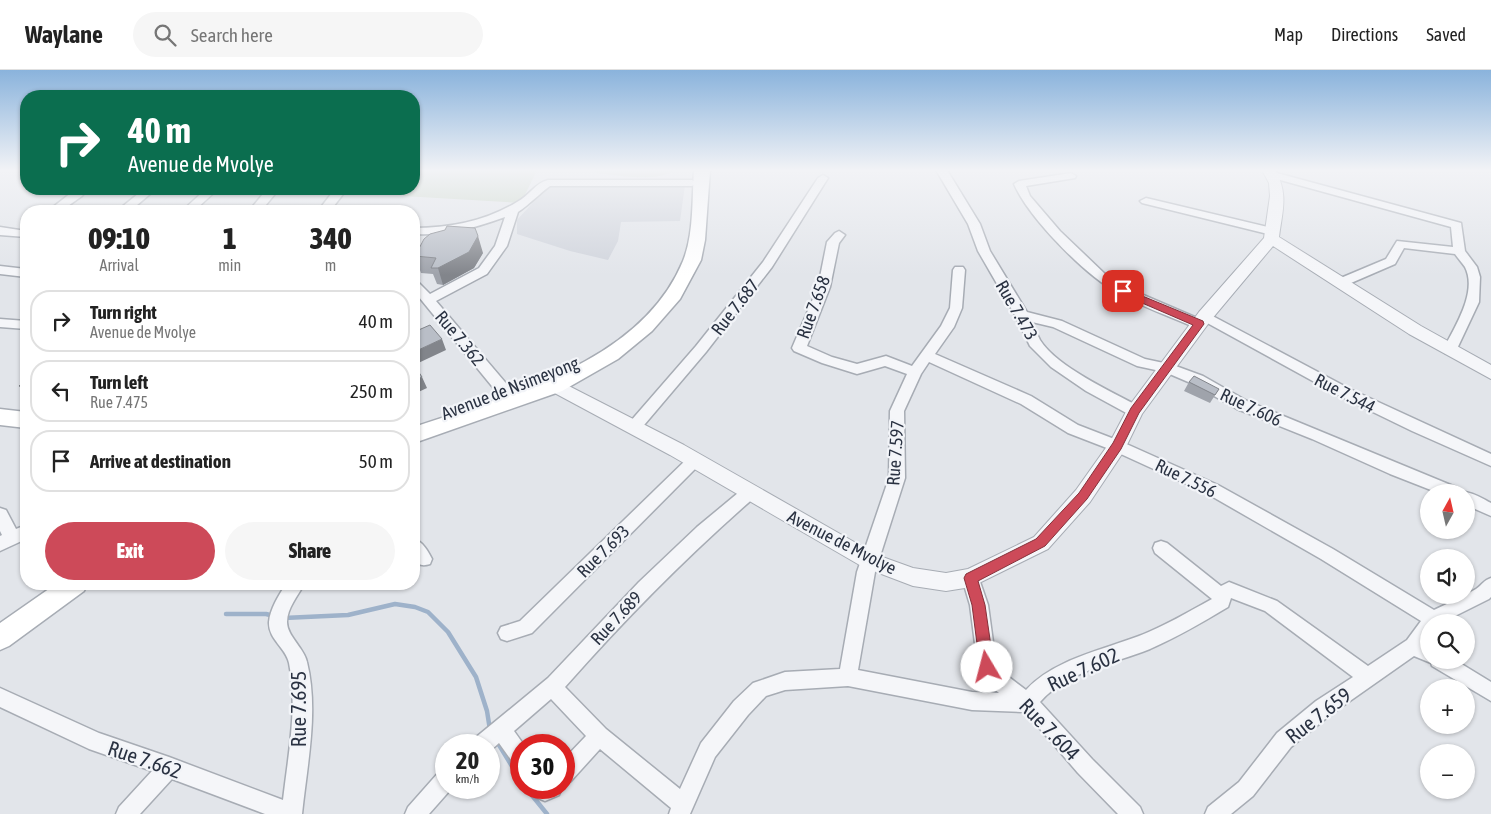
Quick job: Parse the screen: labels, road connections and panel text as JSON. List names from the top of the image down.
{
  "streets": {
    "main road": ["Avenue de Nsimeyong"],
    "street": [
      "Rue 7.687",
      "Rue 7.658",
      "Rue 7.473",
      "Rue 7.362",
      "Rue 7.544",
      "Rue 7.606",
      "Rue 7.597",
      "Rue 7.556",
      "Avenue de Mvolye",
      "Rue 7.693",
      "Rue 7.689",
      "Rue 7.602",
      "Rue 7.695",
      "Rue 7.659",
      "Rue 7.604",
      "Rue 7.662"
    ]
  },
  "crossings": [
    ["Rue 7.687", "Avenue de Mvolye"],
    ["Rue 7.658", "Rue 7.597"],
    ["Rue 7.473", "Rue 7.606"],
    ["Rue 7.473", "Avenue de Mvolye"],
    ["Rue 7.362", "Avenue de Nsimeyong"],
    ["Avenue de Nsimeyong", "Avenue de Mvolye"],
    ["Rue 7.544", "Avenue de Mvolye"],
    ["Rue 7.606", "Avenue de Mvolye"],
    ["Rue 7.597", "Rue 7.556"],
    ["Rue 7.597", "Avenue de Mvolye"],
    ["Rue 7.556", "Avenue de Mvolye"],
    ["Avenue de Mvolye", "Rue 7.693"],
    ["Avenue de Mvolye", "Rue 7.689"],
    ["Avenue de Mvolye", "Rue 7.604"],
    ["Rue 7.602", "Rue 7.604"],
    ["Rue 7.695", "Rue 7.662"]
  ],
  "north": "top",
  "page": {
    "header": "Waylane",
    "search": "Search here",
    "nav": ["Map", "Directions", "Saved"],
    "turn": ["40 m", "Avenue de Mvolye"],
    "eta": [
      "09:10",
      "Arrival",
      "1",
      "min",
      "340",
      "m"
    ],
    "list": [
      {
        "name": "Turn right",
        "note": "Avenue de Mvolye",
        "value": "40 m"
      },
      {
        "name": "Turn left",
        "note": "Rue 7.475",
        "value": "250 m"
      },
      {
        "name": "Arrive at destination",
        "value": "50 m"
      }
    ],
    "map_buttons": ["+", "−"],
    "buttons": ["Exit", "Share"],
    "speed": "20 km/h",
    "limit": "30"
  }
}
